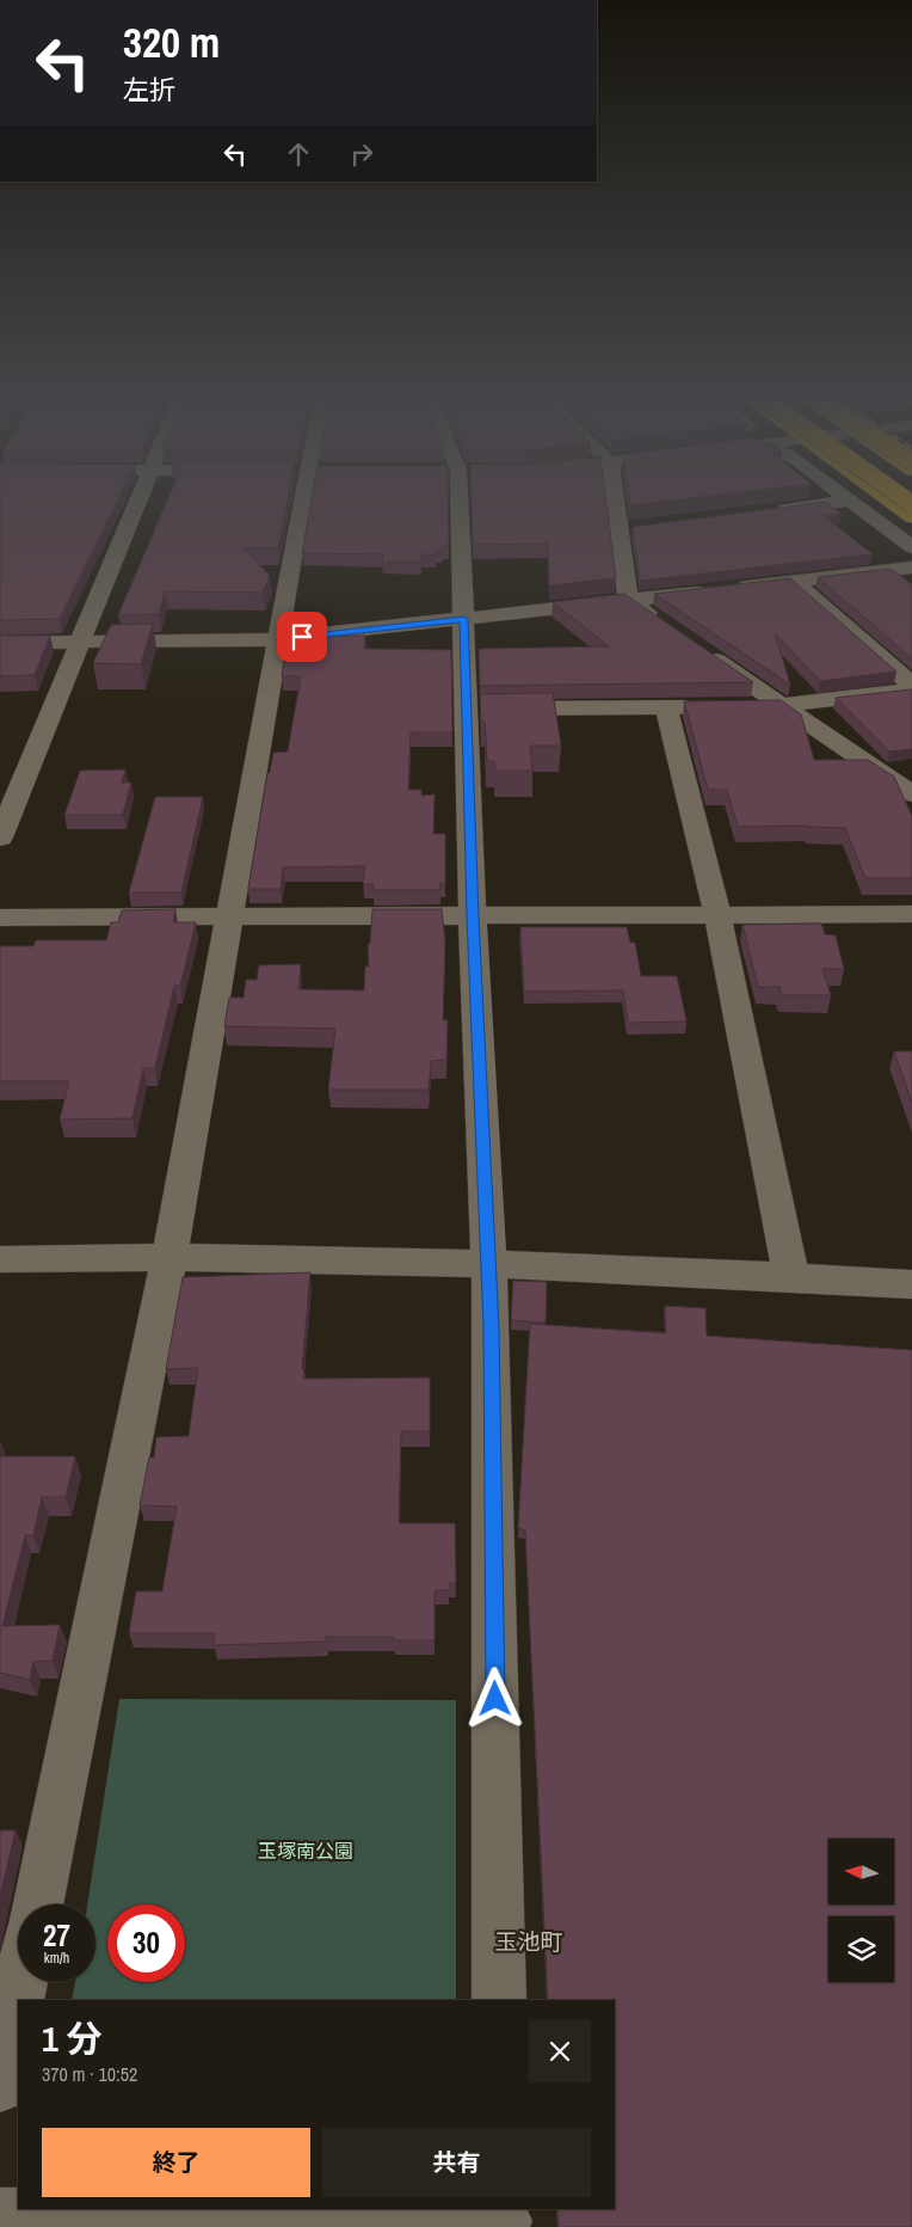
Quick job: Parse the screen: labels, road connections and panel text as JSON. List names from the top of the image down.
{
  "districts": ["玉池町"],
  "parks": ["玉塚南公園"],
  "north": "left",
  "page": {
    "turn": ["320 m", "左折"],
    "speed": "27 km/h",
    "limit": "30",
    "heading": ["1 分", "370 m · 10:52"],
    "buttons": ["終了", "共有"]
  }
}
